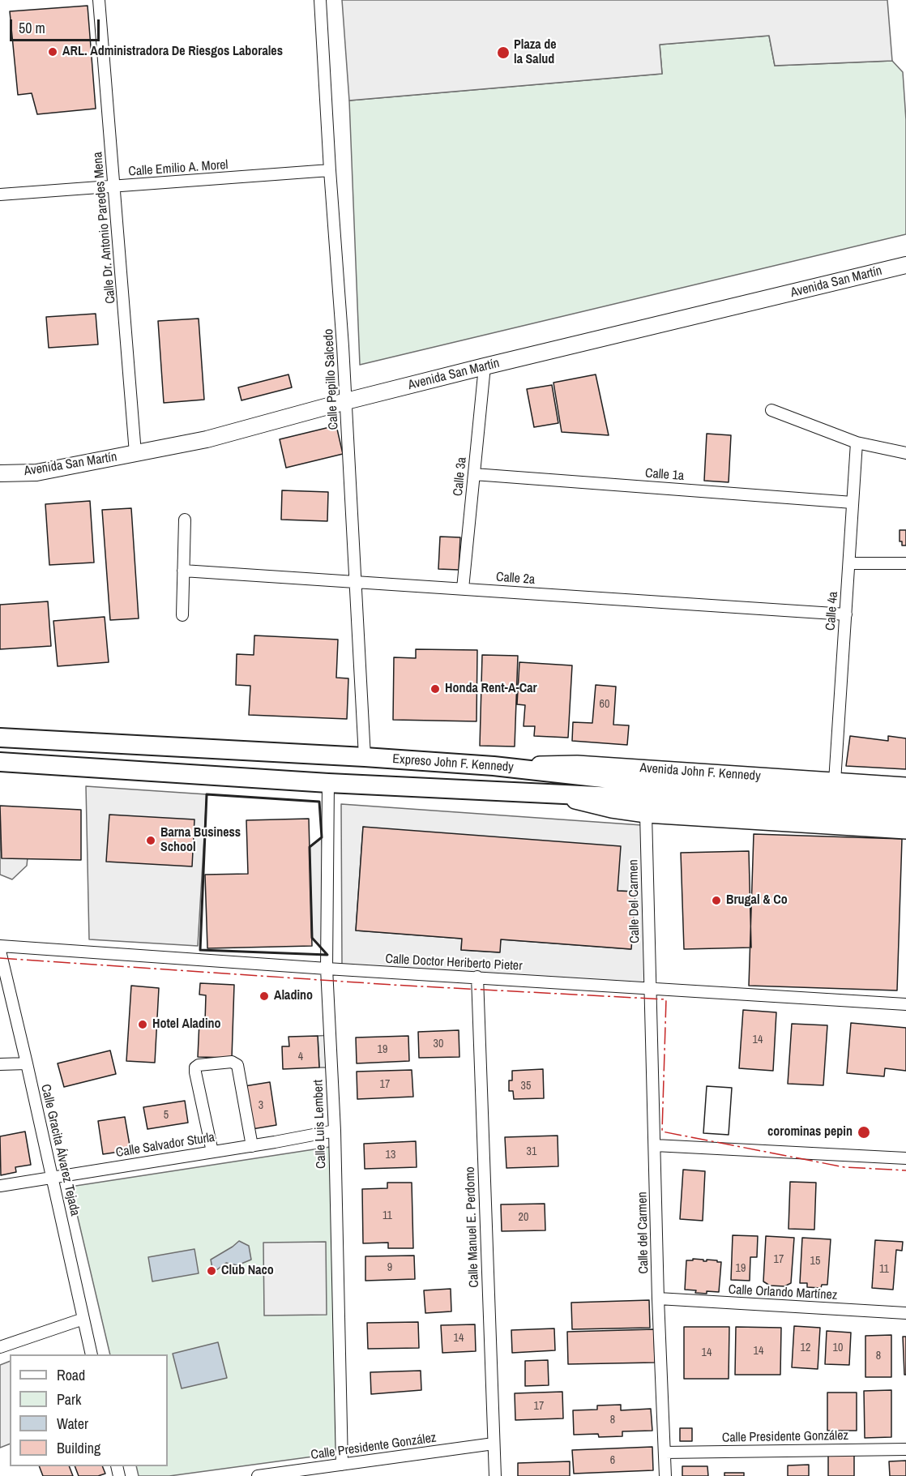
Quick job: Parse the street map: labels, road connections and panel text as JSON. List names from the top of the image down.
{
  "streets": {
    "highway": ["Expreso John F. Kennedy"],
    "main road": ["Avenida San Martín", "Avenida John F. Kennedy"],
    "street": [
      "Calle Emilio A. Morel",
      "Calle Dr. Antonio Paredes Mena",
      "Calle Pepillo Salcedo",
      "Calle 1a",
      "Calle 3a",
      "Calle 2a",
      "Calle 4a",
      "Calle Del Carmen",
      "Calle Doctor Heriberto Pieter",
      "Calle Luis Lembert",
      "Calle Salvador Sturla",
      "Calle Gracita Álvarez Tejada",
      "Calle Manuel E. Perdomo",
      "Calle del Carmen",
      "Calle Orlando Martínez",
      "Calle Presidente González"
    ]
  },
  "crossings": [
    ["Calle Emilio A. Morel", "Calle Dr. Antonio Paredes Mena"],
    ["Calle Emilio A. Morel", "Calle Pepillo Salcedo"],
    ["Calle Dr. Antonio Paredes Mena", "Avenida San Martín"],
    ["Avenida San Martín", "Calle Pepillo Salcedo"],
    ["Avenida San Martín", "Calle 3a"],
    ["Calle Pepillo Salcedo", "Calle 2a"],
    ["Calle Pepillo Salcedo", "Expreso John F. Kennedy"],
    ["Calle 1a", "Calle 3a"],
    ["Calle 1a", "Calle 4a"],
    ["Calle 3a", "Calle 2a"],
    ["Calle 2a", "Calle 4a"],
    ["Calle 4a", "Avenida John F. Kennedy"],
    ["Expreso John F. Kennedy", "Avenida John F. Kennedy"],
    ["Expreso John F. Kennedy", "Calle Del Carmen"],
    ["Expreso John F. Kennedy", "Calle Luis Lembert"],
    ["Calle Del Carmen", "Calle Doctor Heriberto Pieter"],
    ["Calle Del Carmen", "Calle del Carmen"],
    ["Calle Doctor Heriberto Pieter", "Calle Luis Lembert"],
    ["Calle Doctor Heriberto Pieter", "Calle Manuel E. Perdomo"],
    ["Calle Doctor Heriberto Pieter", "Calle del Carmen"],
    ["Calle Luis Lembert", "Calle Salvador Sturla"],
    ["Calle Luis Lembert", "Calle Presidente González"],
    ["Calle Salvador Sturla", "Calle Gracita Álvarez Tejada"],
    ["Calle Manuel E. Perdomo", "Calle Presidente González"],
    ["Calle del Carmen", "Calle Orlando Martínez"],
    ["Calle del Carmen", "Calle Presidente González"]
  ],
  "places": [
    "ARL. Administradora De Riesgos Laborales",
    "Plaza de la Salud",
    "Honda Rent-A-Car",
    "Barna Business School",
    "Brugal & Co",
    "Aladino",
    "Hotel Aladino",
    "corominas pepin",
    "Club Naco"
  ],
  "house_numbers": [
    "60",
    "14",
    "30",
    "19",
    "4",
    "17",
    "35",
    "3",
    "5",
    "31",
    "13",
    "11",
    "20",
    "17",
    "15",
    "9",
    "19",
    "11",
    "14",
    "12",
    "10",
    "14",
    "14",
    "8",
    "17",
    "8",
    "6"
  ],
  "legend": [
    "Road",
    "Park",
    "Water",
    "Building"
  ],
  "scale_bar": "50 m"
}
